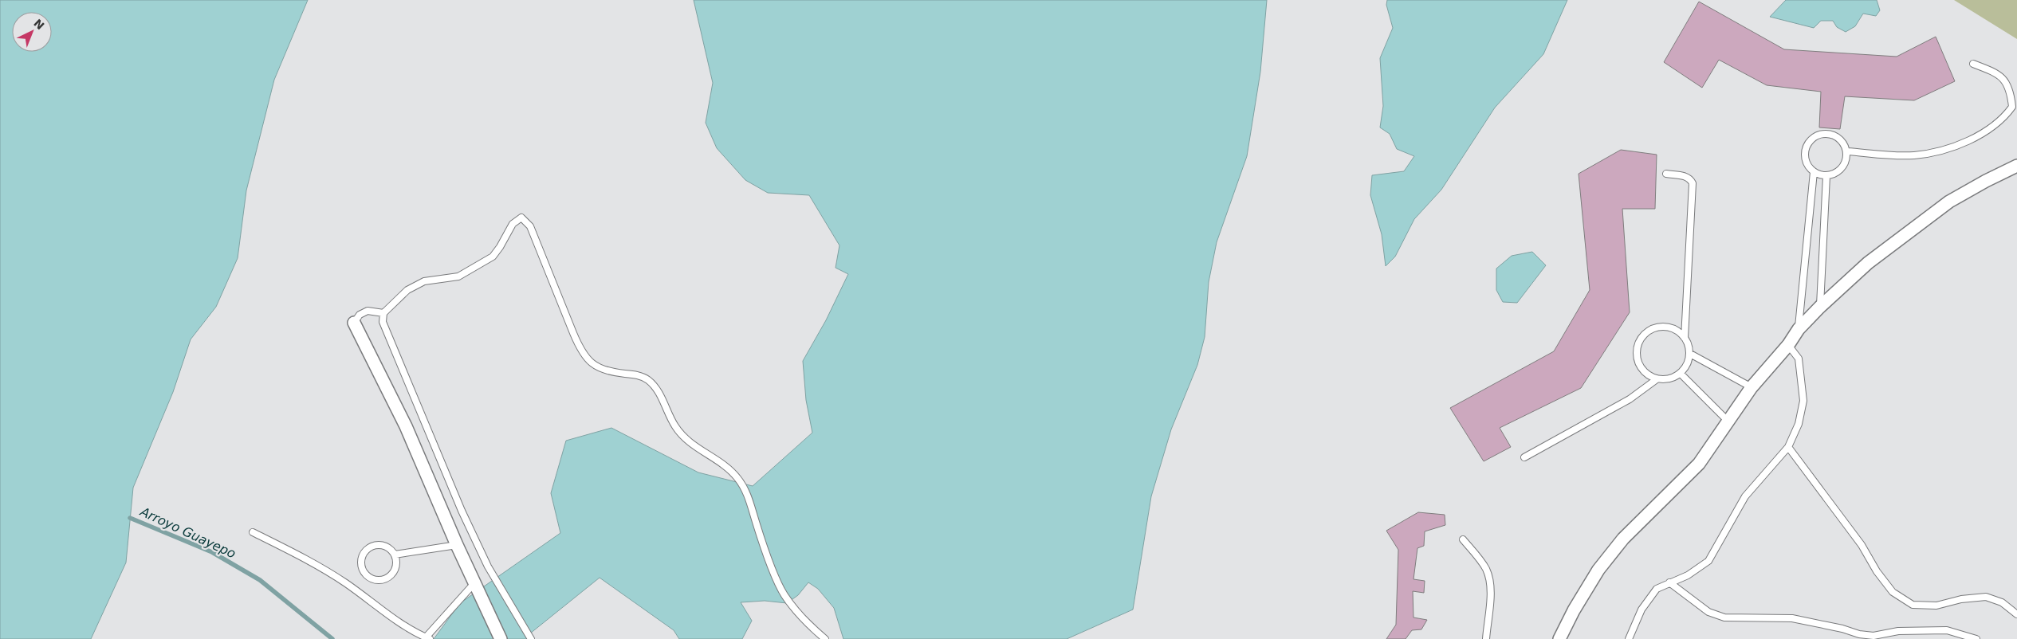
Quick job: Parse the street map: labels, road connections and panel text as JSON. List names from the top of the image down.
{
  "water": ["Arroyo Guayepo"],
  "north": "top right"
}
